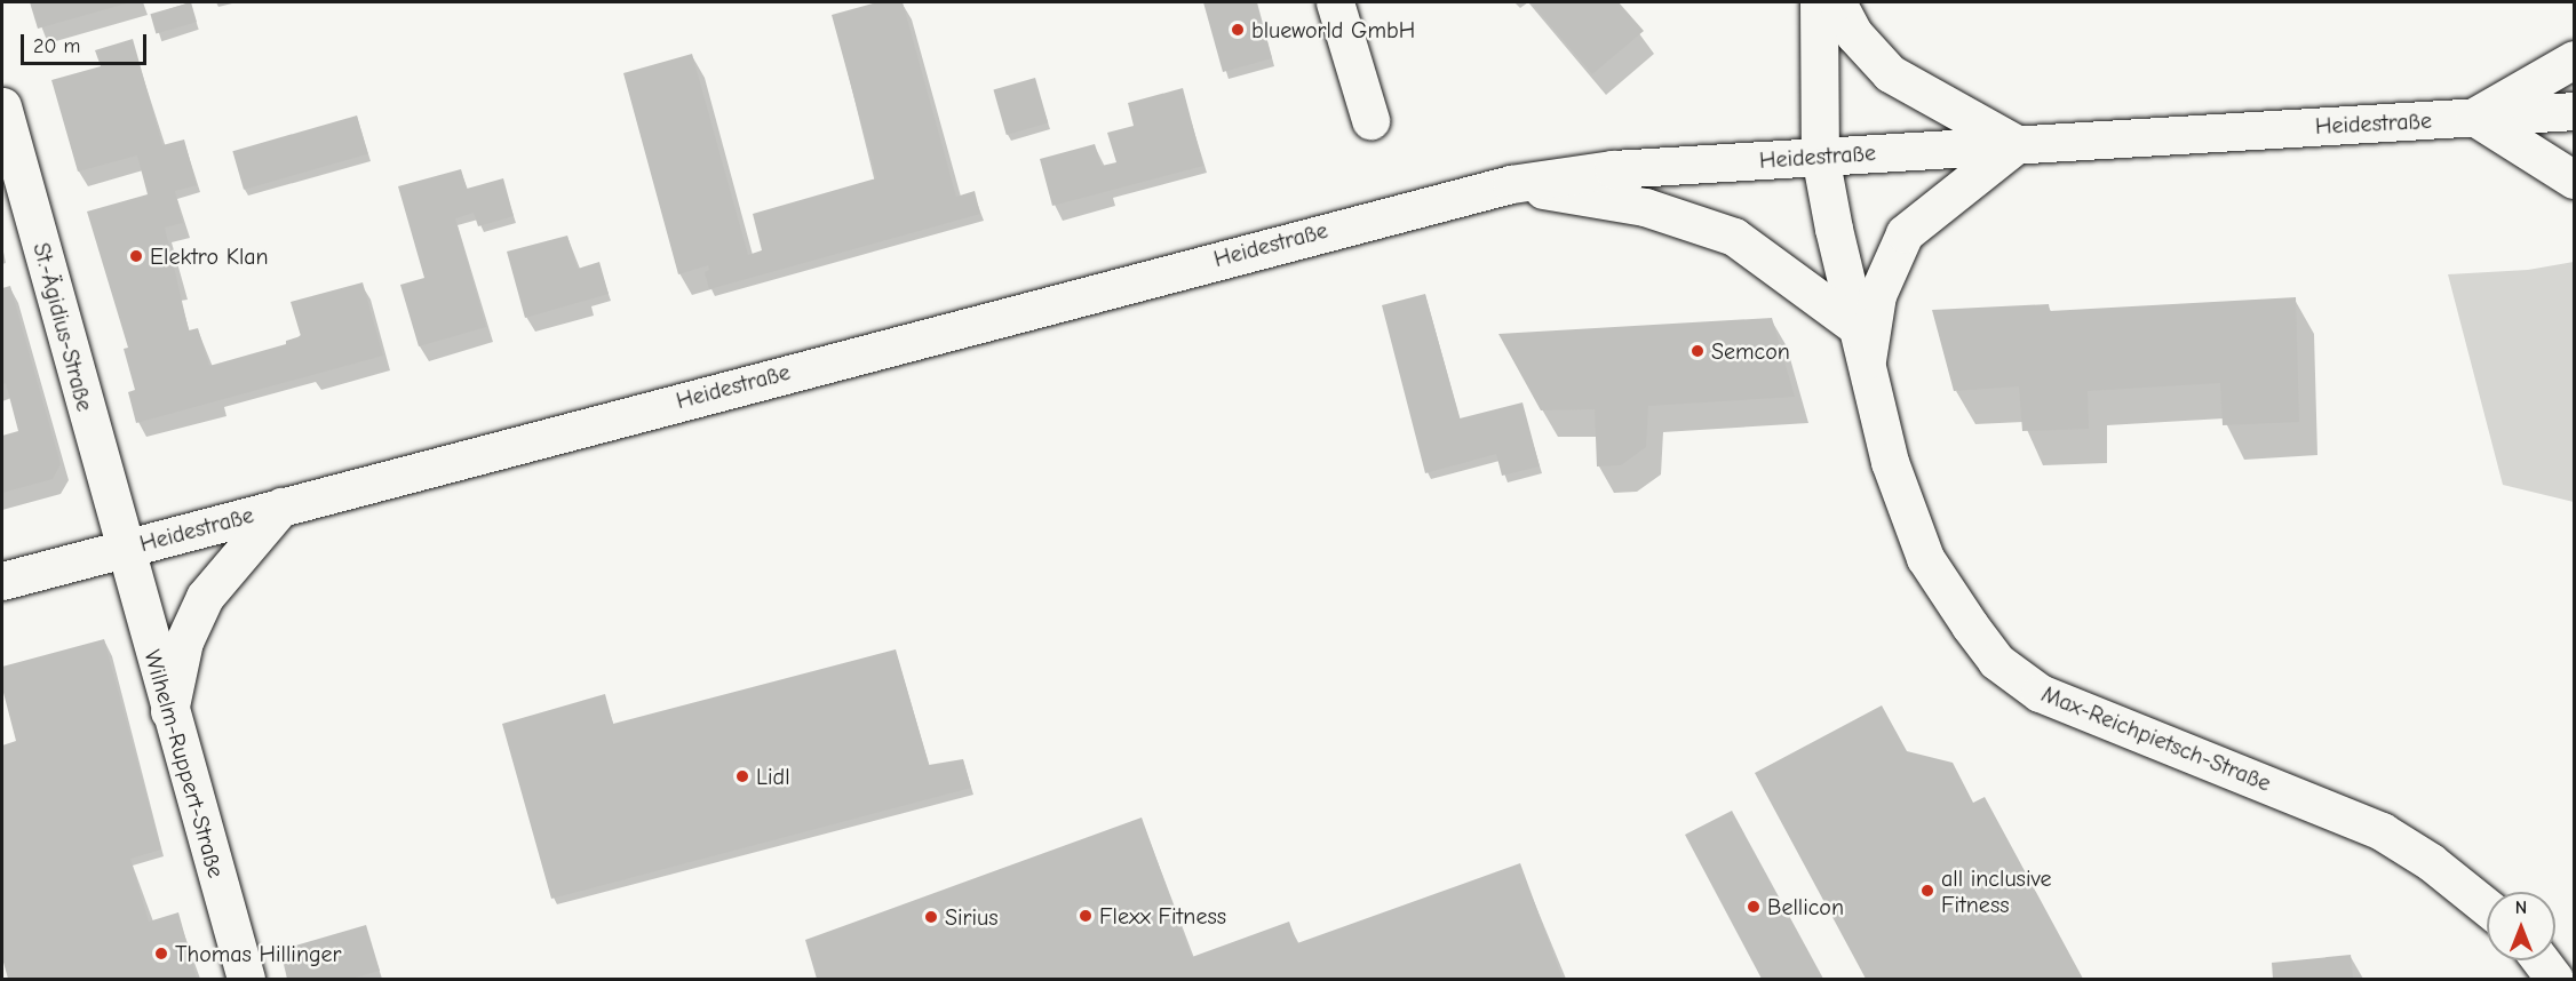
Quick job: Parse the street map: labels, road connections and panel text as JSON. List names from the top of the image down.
{
  "streets": {
    "main road": [
      "Heidestraße",
      "St.-Ägidius-Straße",
      "Max-Reichpietsch-Straße",
      "Wilhelm-Ruppert-Straße"
    ]
  },
  "crossings": [
    ["Heidestraße", "St.-Ägidius-Straße"],
    ["Heidestraße", "Max-Reichpietsch-Straße"],
    ["Heidestraße", "Wilhelm-Ruppert-Straße"],
    ["St.-Ägidius-Straße", "Wilhelm-Ruppert-Straße"]
  ],
  "places": [
    "blueworld GmbH",
    "Elektro Klan",
    "Semcon",
    "Lidl",
    "all inclusive Fitness",
    "Bellicon",
    "Flexx Fitness",
    "Sirius",
    "Thomas Hillinger"
  ],
  "scale_bar": "20 m",
  "north": "top"
}
